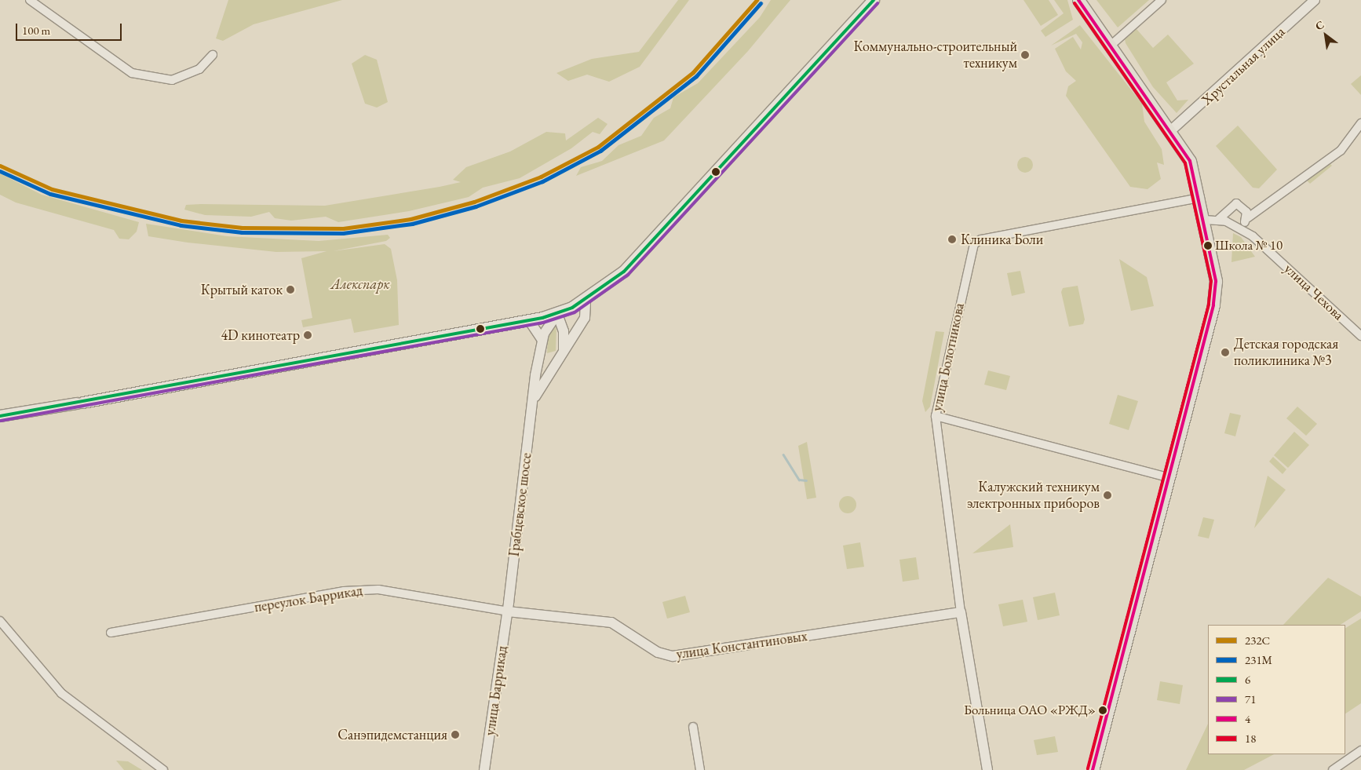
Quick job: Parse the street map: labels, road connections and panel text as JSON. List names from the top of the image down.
{
  "streets": {
    "street": [
      "Хрустальная улица",
      "улица Чехова",
      "улица Болотникова",
      "Грабцевское шоссе",
      "переулок Баррикад",
      "улица Константиновых",
      "улица Баррикад"
    ]
  },
  "crossings": [
    ["улица Болотникова", "улица Константиновых"],
    ["Грабцевское шоссе", "переулок Баррикад"],
    ["Грабцевское шоссе", "улица Константиновых"],
    ["Грабцевское шоссе", "улица Баррикад"],
    ["переулок Баррикад", "улица Константиновых"],
    ["переулок Баррикад", "улица Баррикад"],
    ["улица Константиновых", "улица Баррикад"]
  ],
  "parks": ["Алекспарк"],
  "places": [
    "Коммунально-строительный техникум",
    "Клиника Боли",
    "Школа № 10",
    "Крытый каток",
    "4D кинотеатр",
    "Детская городская поликлиника №3",
    "Калужский техникум электронных приборов",
    "Больница ОАО «РЖД»",
    "Санэпидемстанция"
  ],
  "lines": [
    "transit line 232C",
    "transit line 6",
    "transit line 4",
    "transit line 231М",
    "transit line 71",
    "transit line 18"
  ],
  "legend": [
    "232C",
    "231М",
    "6",
    "71",
    "4",
    "18"
  ],
  "scale_bar": "100 m",
  "north": "top left"
}
